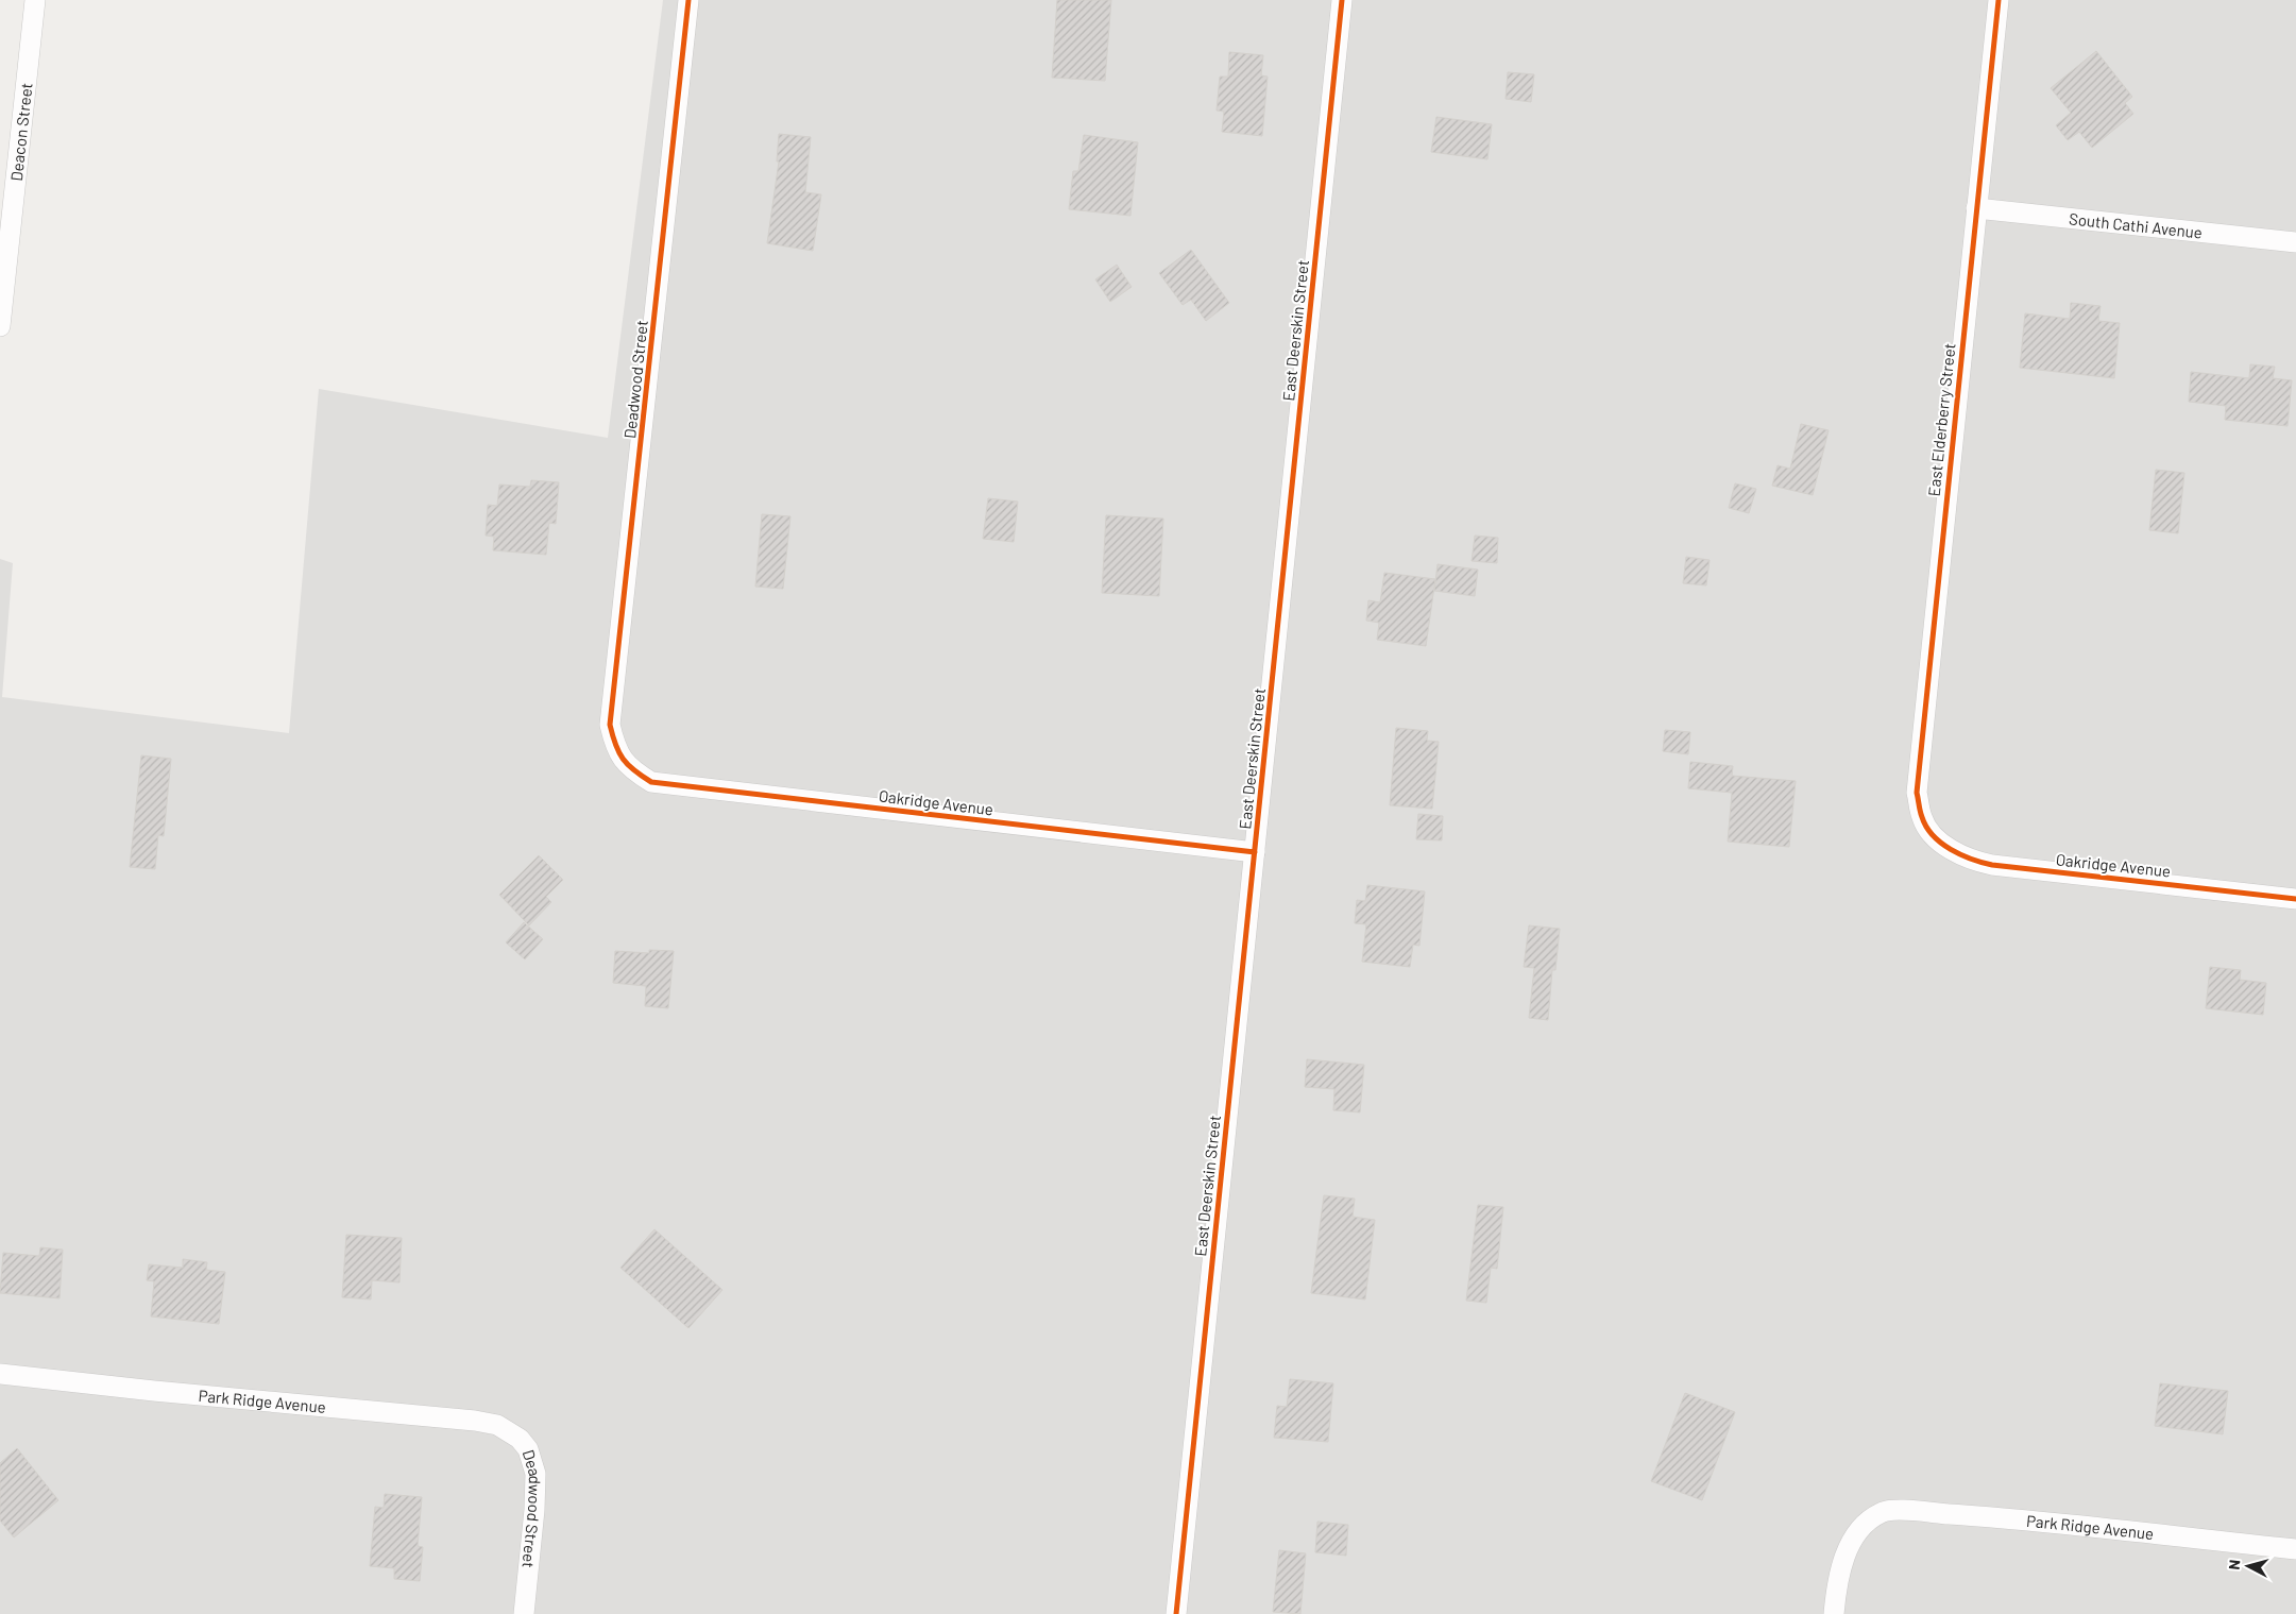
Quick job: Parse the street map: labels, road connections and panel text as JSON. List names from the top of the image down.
{
  "streets": {
    "street": [
      "Deacon Street",
      "South Cathi Avenue",
      "East Deerskin Street",
      "Deadwood Street",
      "East Elderberry Street",
      "Oakridge Avenue",
      "Park Ridge Avenue"
    ]
  },
  "crossings": [
    ["South Cathi Avenue", "East Elderberry Street"],
    ["East Deerskin Street", "Oakridge Avenue"],
    ["Deadwood Street", "Oakridge Avenue"],
    ["Deadwood Street", "Park Ridge Avenue"],
    ["East Elderberry Street", "Oakridge Avenue"]
  ],
  "north": "left"
}
